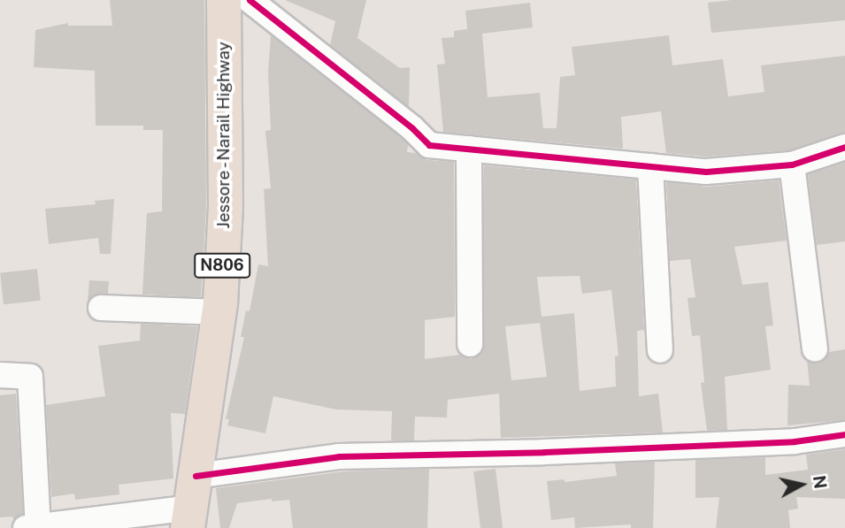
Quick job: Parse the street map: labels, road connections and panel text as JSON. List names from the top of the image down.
{
  "streets": {
    "highway": ["Jessore - Narail Highway", "N806"]
  },
  "north": "right"
}
